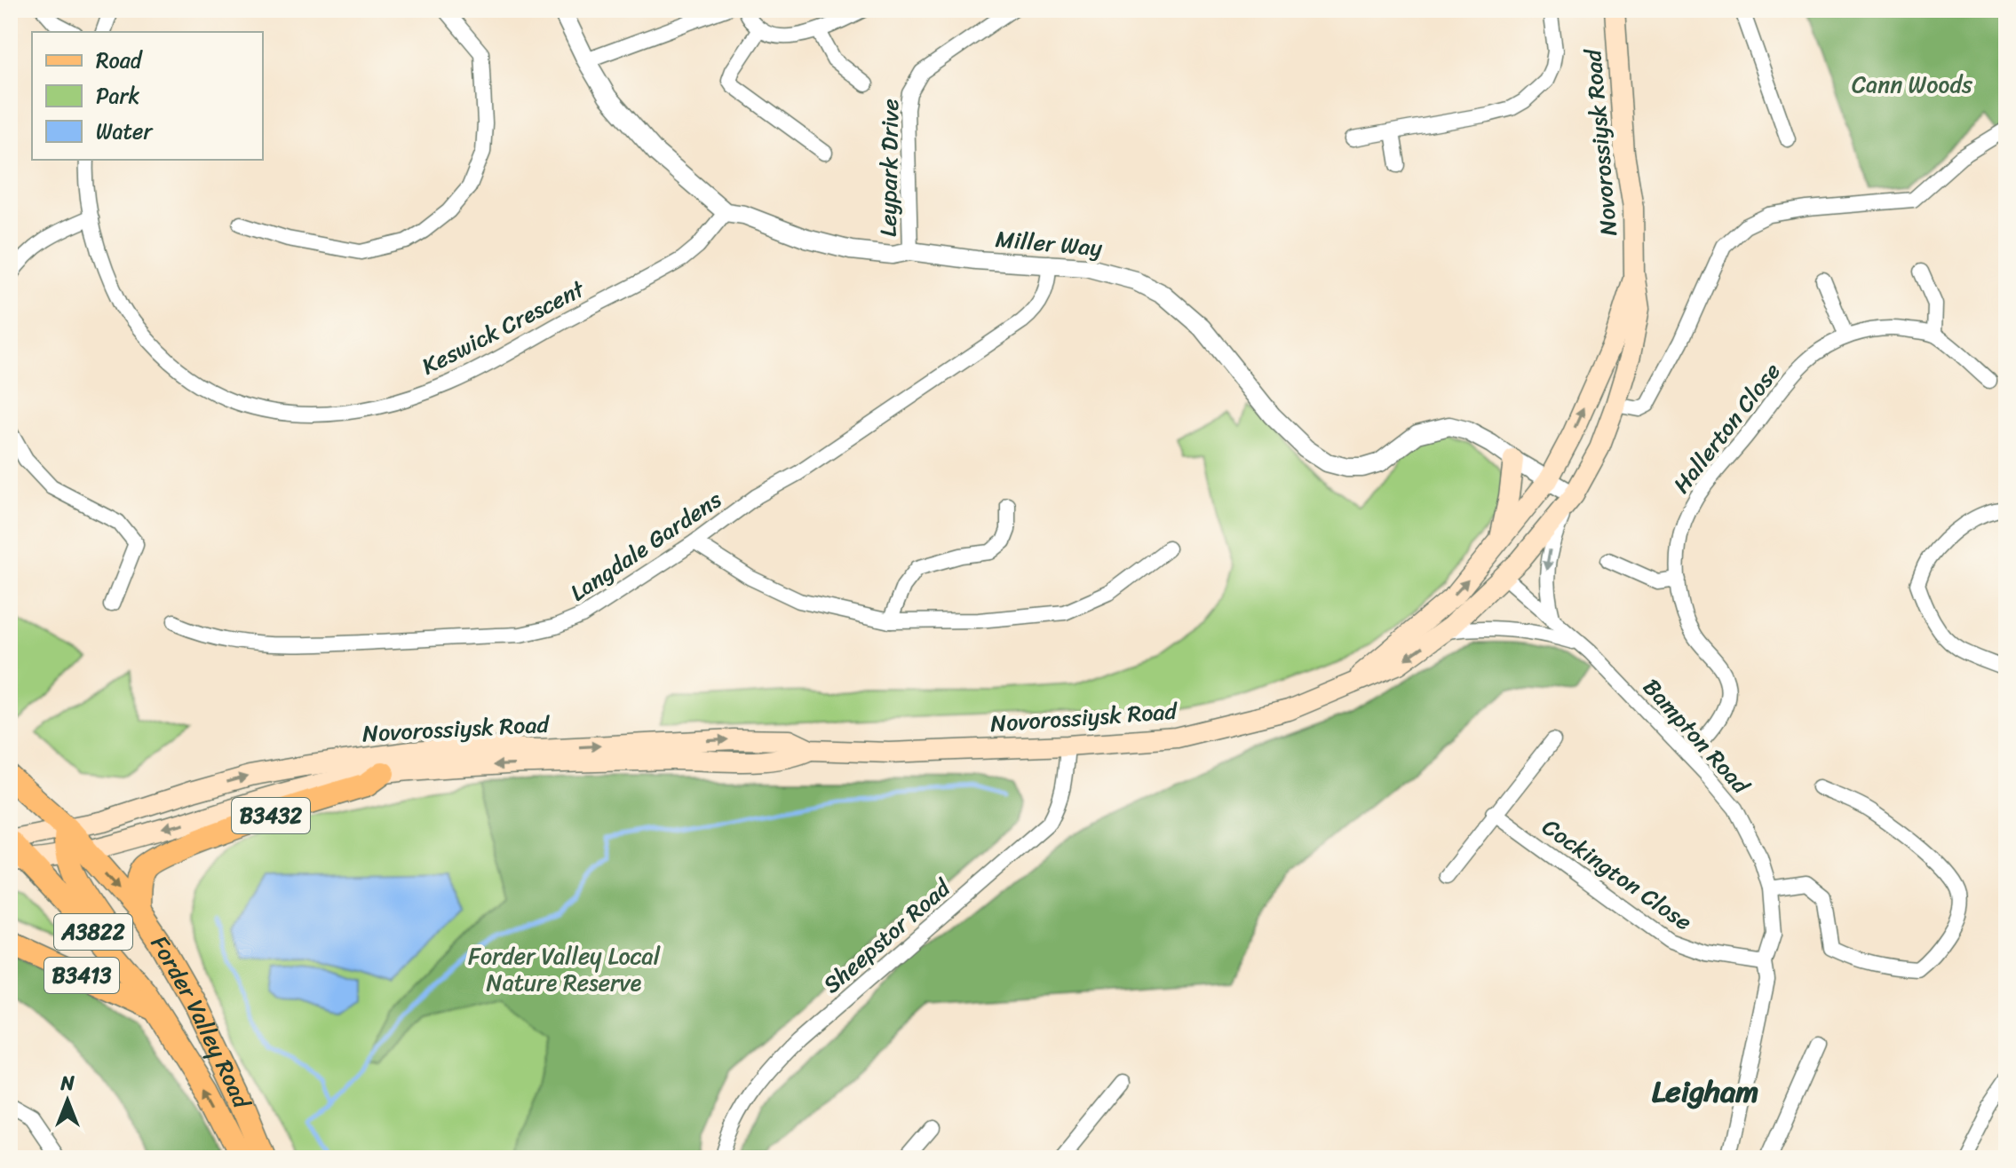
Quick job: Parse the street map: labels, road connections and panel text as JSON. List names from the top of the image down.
{
  "streets": {
    "main road": [
      "Novorossiysk Road",
      "B3432",
      "A3822",
      "B3413",
      "Forder Valley Road"
    ],
    "street": [
      "Leypark Drive",
      "Miller Way",
      "Keswick Crescent",
      "Hallerton Close",
      "Langdale Gardens",
      "Bampton Road",
      "Cockington Close",
      "Sheepstor Road"
    ]
  },
  "crossings": [
    ["Novorossiysk Road", "Miller Way"],
    ["Novorossiysk Road", "Bampton Road"],
    ["Novorossiysk Road", "B3432"],
    ["Novorossiysk Road", "Sheepstor Road"],
    ["Novorossiysk Road", "Forder Valley Road"],
    ["Leypark Drive", "Miller Way"],
    ["Miller Way", "Keswick Crescent"],
    ["Miller Way", "Langdale Gardens"],
    ["Hallerton Close", "Bampton Road"],
    ["Bampton Road", "Cockington Close"],
    ["B3432", "Forder Valley Road"],
    ["B3413", "Forder Valley Road"]
  ],
  "districts": ["Leigham"],
  "parks": ["Cann Woods", "Forder Valley Local Nature Reserve"],
  "legend": ["Road", "Park", "Water"],
  "north": "top"
}
